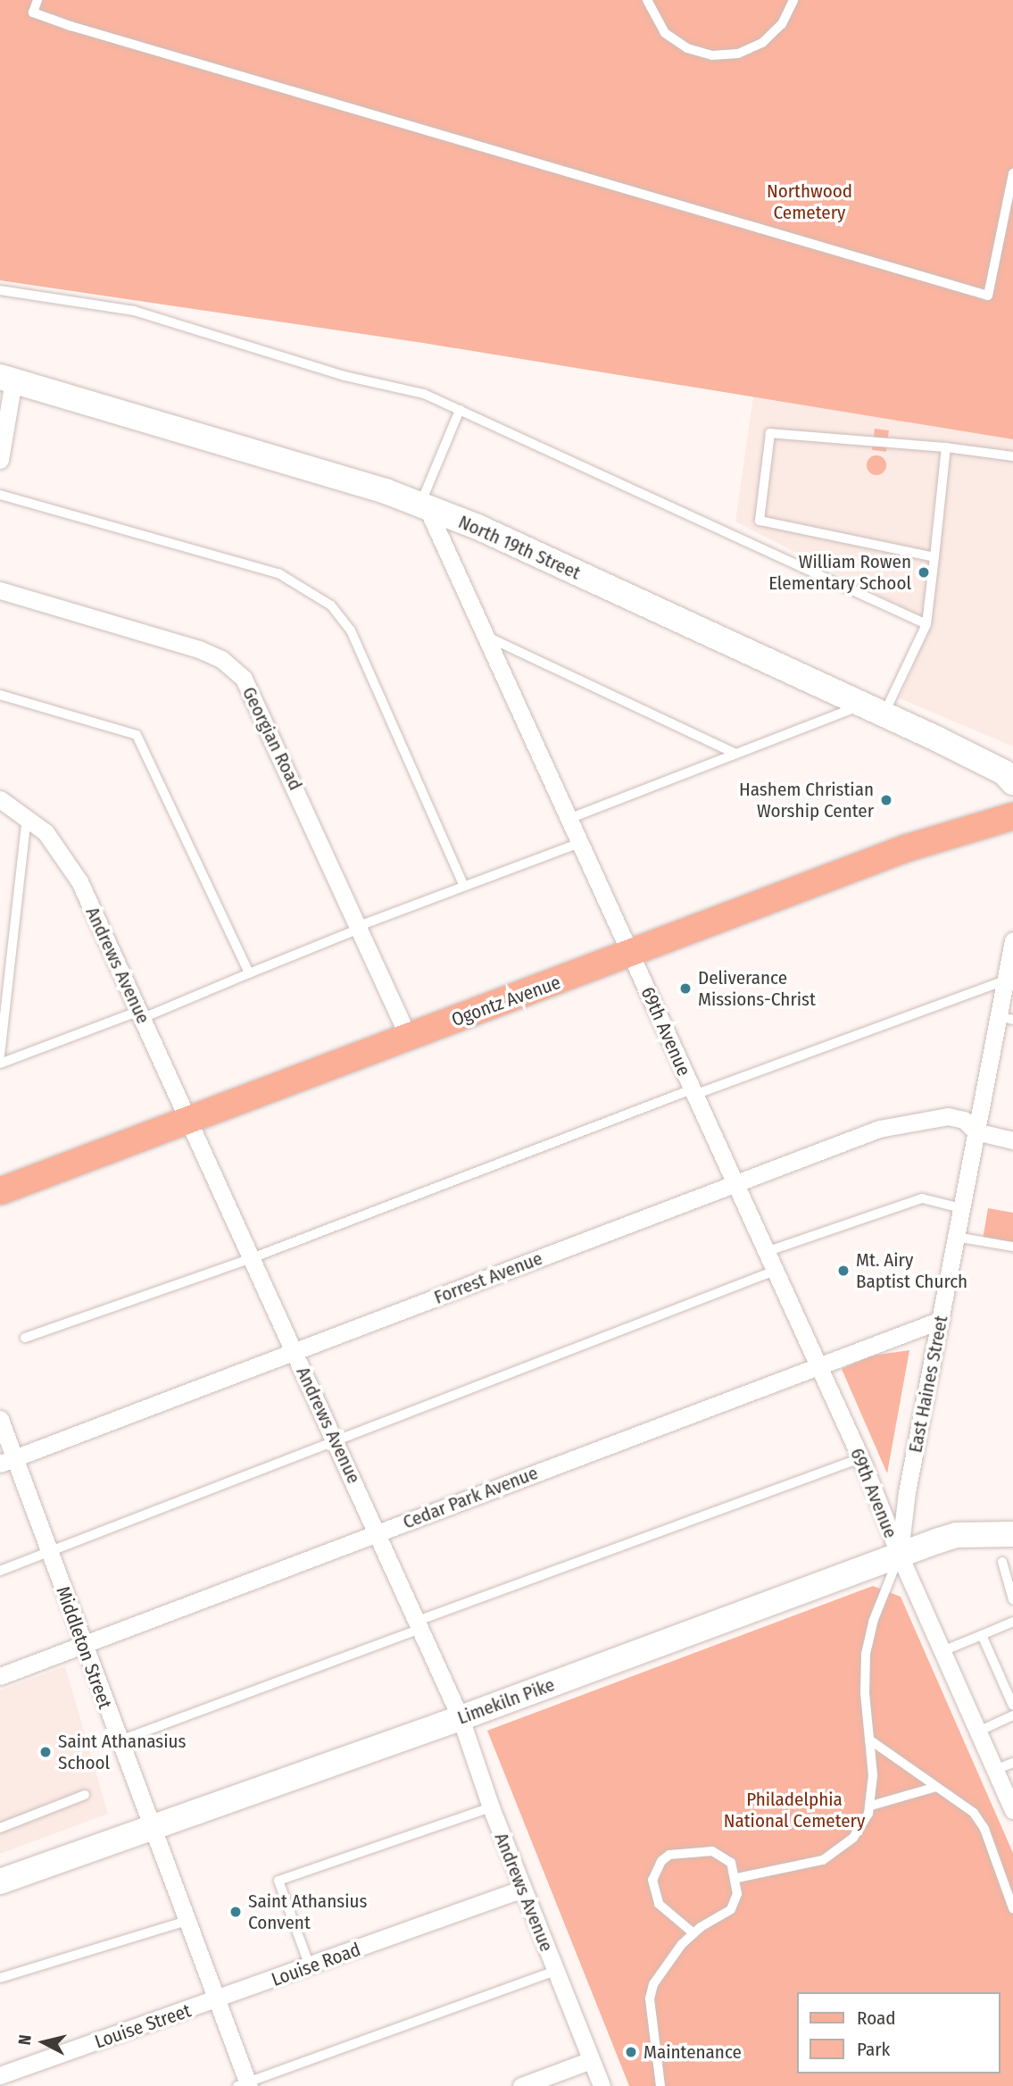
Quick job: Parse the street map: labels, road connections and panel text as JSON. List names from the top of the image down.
{
  "streets": {
    "main road": ["Ogontz Avenue"],
    "street": [
      "North 19th Street",
      "Georgian Road",
      "Andrews Avenue",
      "69th Avenue",
      "Forrest Avenue",
      "East Haines Street",
      "Cedar Park Avenue",
      "Middleton Street",
      "Limekiln Pike",
      "Louise Road",
      "Louise Street"
    ]
  },
  "crossings": [
    ["North 19th Street", "69th Avenue"],
    ["Georgian Road", "Ogontz Avenue"],
    ["Andrews Avenue", "Ogontz Avenue"],
    ["Andrews Avenue", "Forrest Avenue"],
    ["Andrews Avenue", "Cedar Park Avenue"],
    ["Andrews Avenue", "Limekiln Pike"],
    ["Andrews Avenue", "Louise Road"],
    ["Ogontz Avenue", "69th Avenue"],
    ["69th Avenue", "Forrest Avenue"],
    ["69th Avenue", "East Haines Street"],
    ["69th Avenue", "Cedar Park Avenue"],
    ["69th Avenue", "Limekiln Pike"],
    ["Forrest Avenue", "East Haines Street"],
    ["Forrest Avenue", "Middleton Street"],
    ["East Haines Street", "Cedar Park Avenue"],
    ["East Haines Street", "Limekiln Pike"],
    ["Cedar Park Avenue", "Middleton Street"],
    ["Middleton Street", "Limekiln Pike"],
    ["Middleton Street", "Louise Road"],
    ["Middleton Street", "Louise Street"],
    ["Louise Road", "Louise Street"]
  ],
  "parks": ["Northwood Cemetery", "Philadelphia National Cemetery"],
  "places": [
    "William Rowen Elementary School",
    "Hashem Christian Worship Center",
    "Deliverance Missions-Christ",
    "Mt. Airy Baptist Church",
    "Saint Athanasius School",
    "Saint Athansius Convent",
    "Maintenance"
  ],
  "legend": ["Road", "Park"],
  "north": "left"
}
